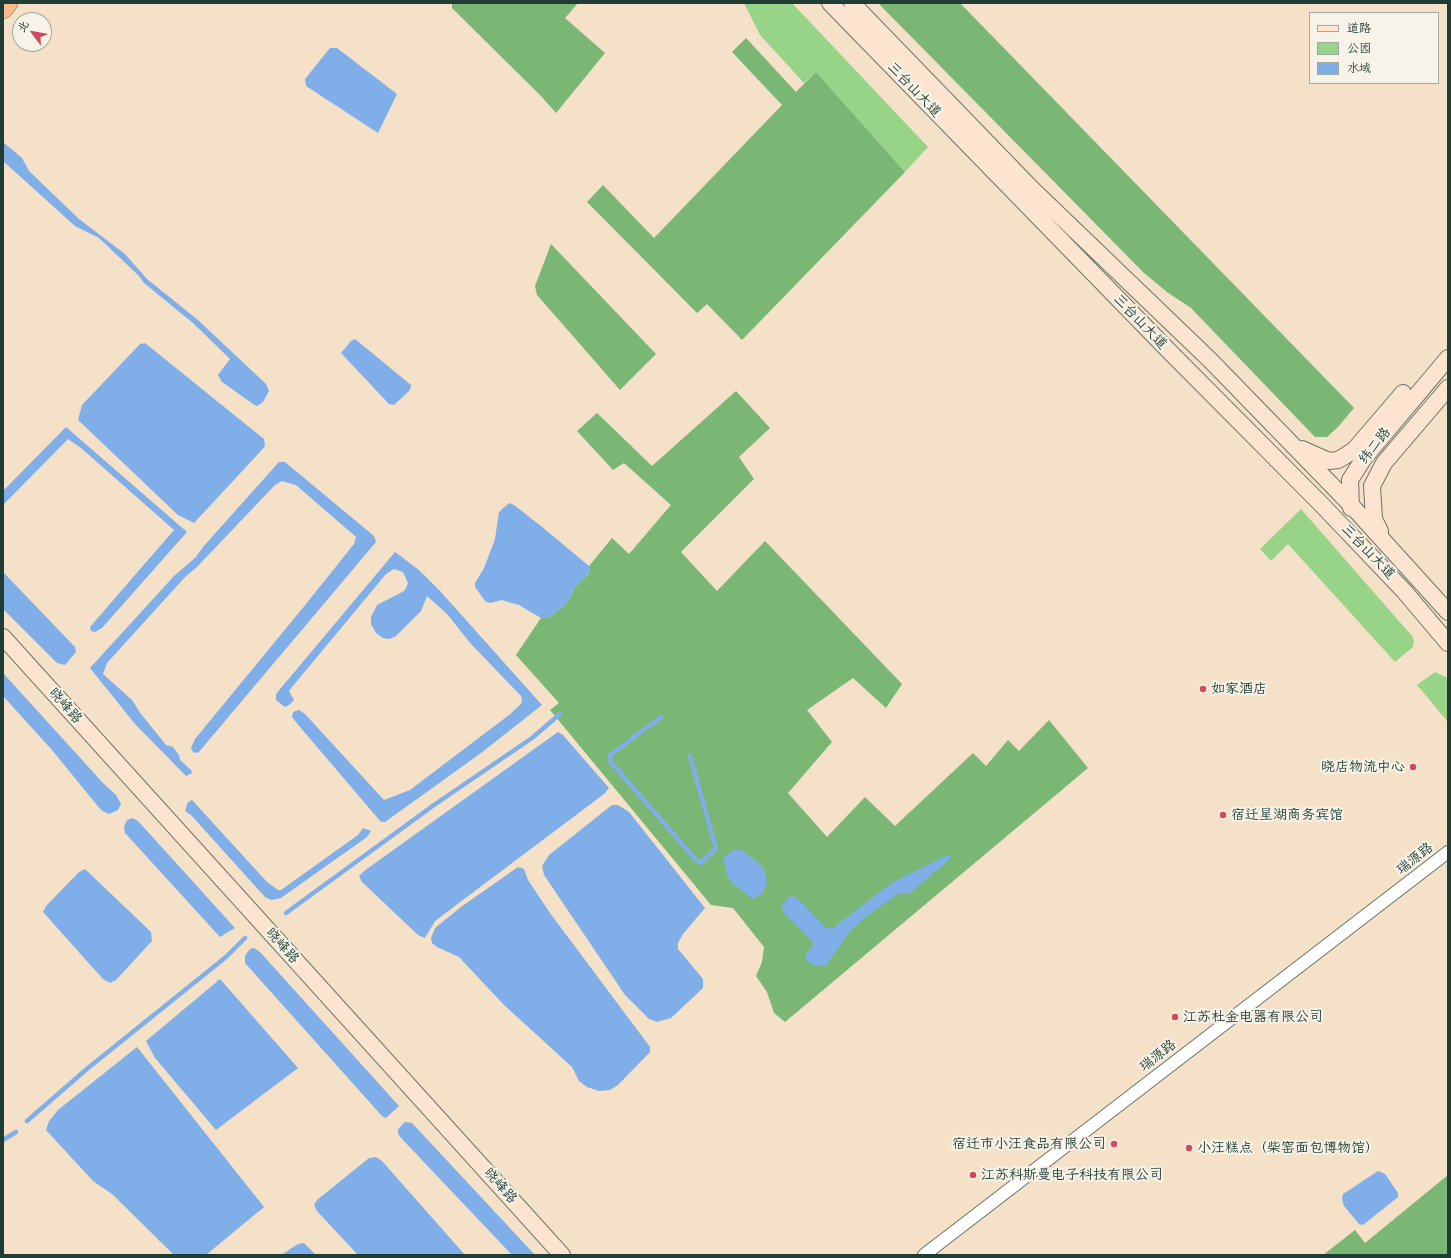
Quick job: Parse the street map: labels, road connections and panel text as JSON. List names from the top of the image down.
{
  "streets": {
    "main road": ["三台山大道", "纬二路", "晓峰路"],
    "street": ["瑞源路"]
  },
  "crossings": [
    ["三台山大道", "纬二路"]
  ],
  "places": [
    "如家酒店",
    "晓店物流中心",
    "宿迁星湖商务宾馆",
    "江苏杜金电器有限公司",
    "宿迁市小汪食品有限公司",
    "小汪糕点（柴窑面包博物馆）",
    "江苏科斯曼电子科技有限公司"
  ],
  "legend": ["道路", "公园", "水域"],
  "north": "top left"
}
